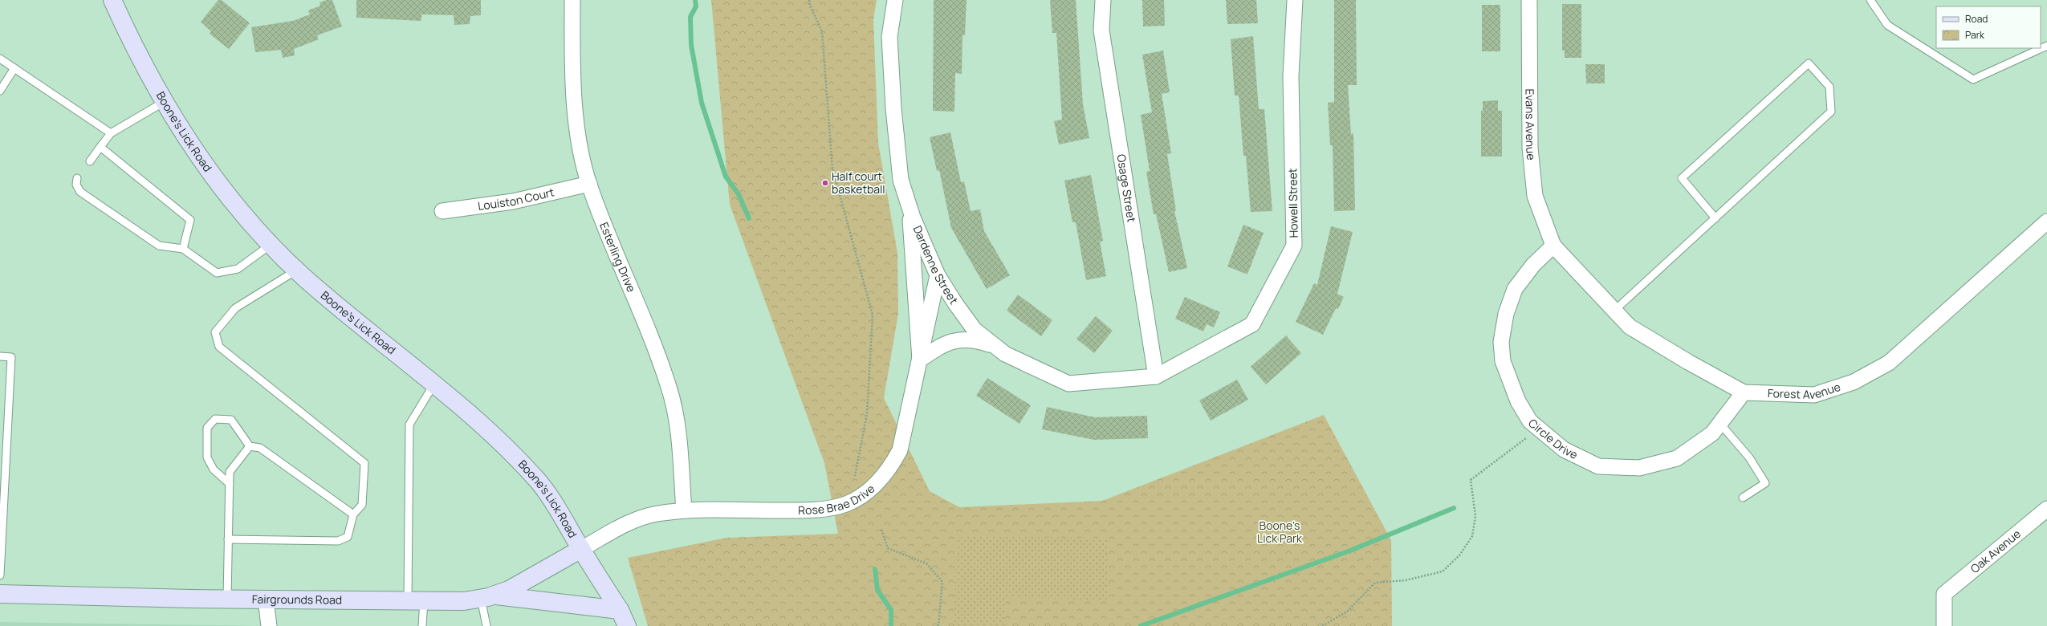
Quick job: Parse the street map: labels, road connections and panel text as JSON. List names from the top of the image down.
{
  "streets": {
    "street": [
      "Evans Avenue",
      "Boone's Lick Road",
      "Osage Street",
      "Louiston Court",
      "Howell Street",
      "Esterling Drive",
      "Dardenne Street",
      "Forest Avenue",
      "Circle Drive",
      "Rose Brae Drive",
      "Oak Avenue",
      "Fairgrounds Road"
    ]
  },
  "crossings": [
    ["Evans Avenue", "Forest Avenue"],
    ["Evans Avenue", "Circle Drive"],
    ["Boone's Lick Road", "Rose Brae Drive"],
    ["Boone's Lick Road", "Fairgrounds Road"],
    ["Osage Street", "Howell Street"],
    ["Osage Street", "Dardenne Street"],
    ["Louiston Court", "Esterling Drive"],
    ["Howell Street", "Dardenne Street"],
    ["Esterling Drive", "Rose Brae Drive"],
    ["Dardenne Street", "Rose Brae Drive"],
    ["Forest Avenue", "Circle Drive"],
    ["Rose Brae Drive", "Fairgrounds Road"]
  ],
  "parks": ["Boone's Lick Park"],
  "places": ["Half court basketball"],
  "legend": ["Road", "Park"]
}
